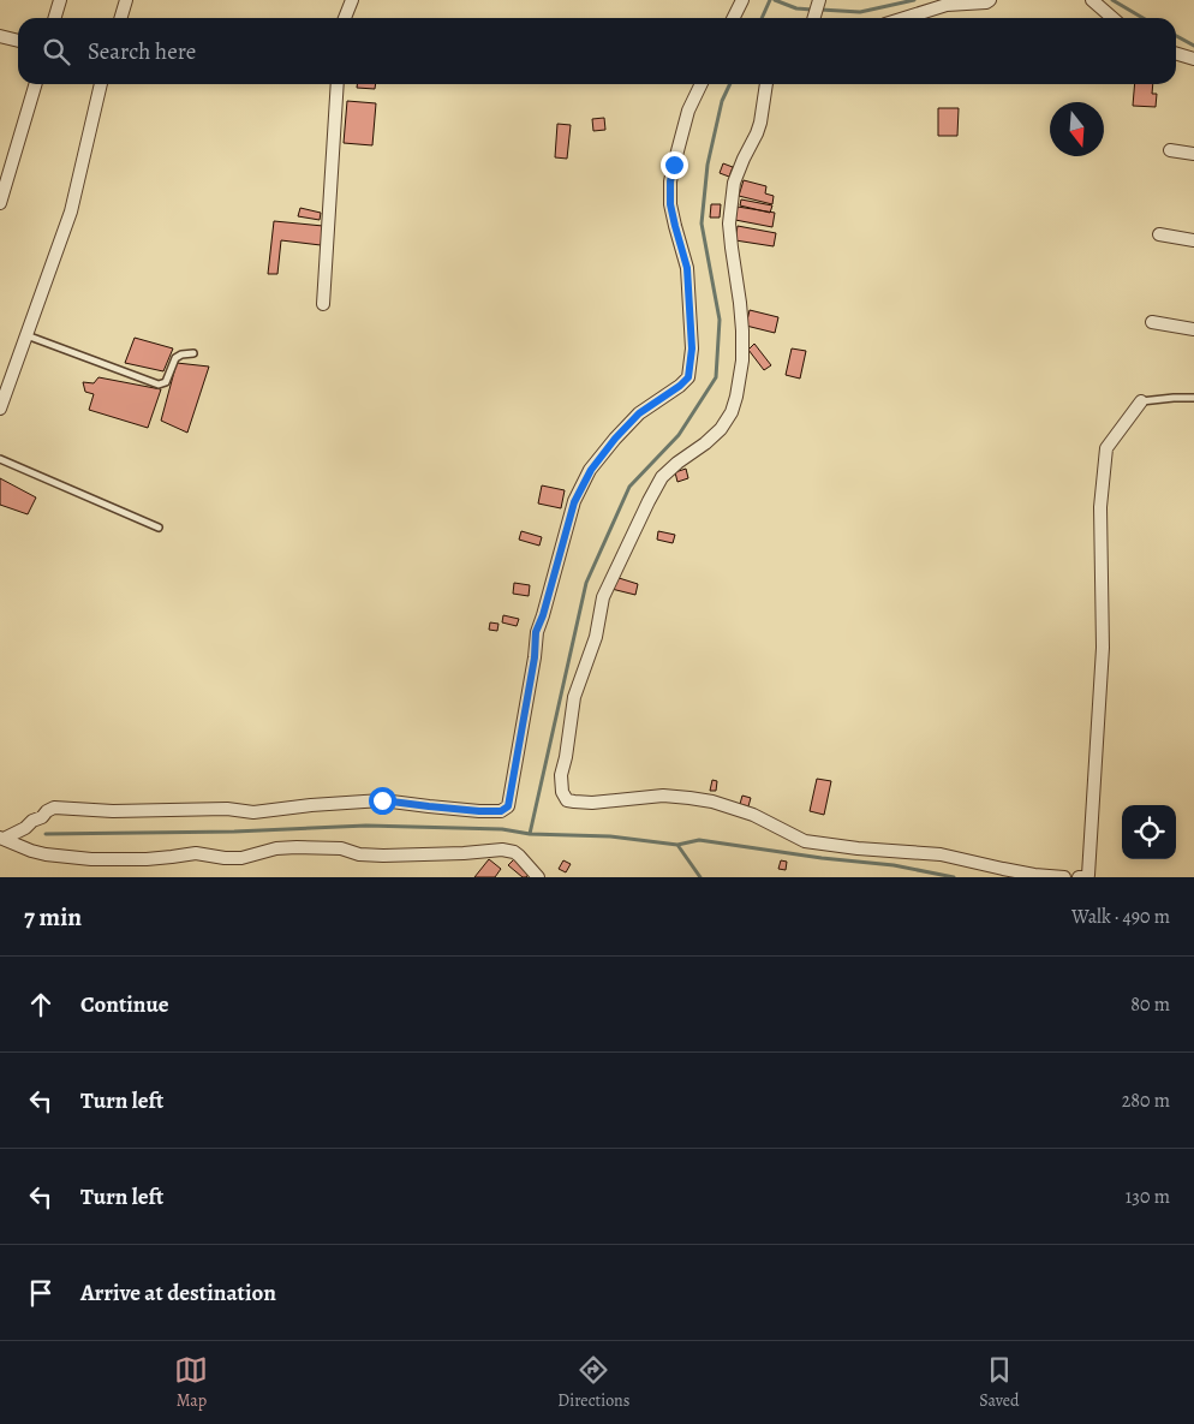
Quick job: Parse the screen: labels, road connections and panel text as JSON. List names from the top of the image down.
{
  "north": "bottom",
  "page": {
    "search": "Search here",
    "heading": ["7 min", "Walk · 490 m"],
    "list": [
      ["Continue", "80 m"],
      ["Turn left", "280 m"],
      ["Turn left", "130 m"],
      "Arrive at destination"
    ],
    "nav": ["Map", "Directions", "Saved"]
  }
}
